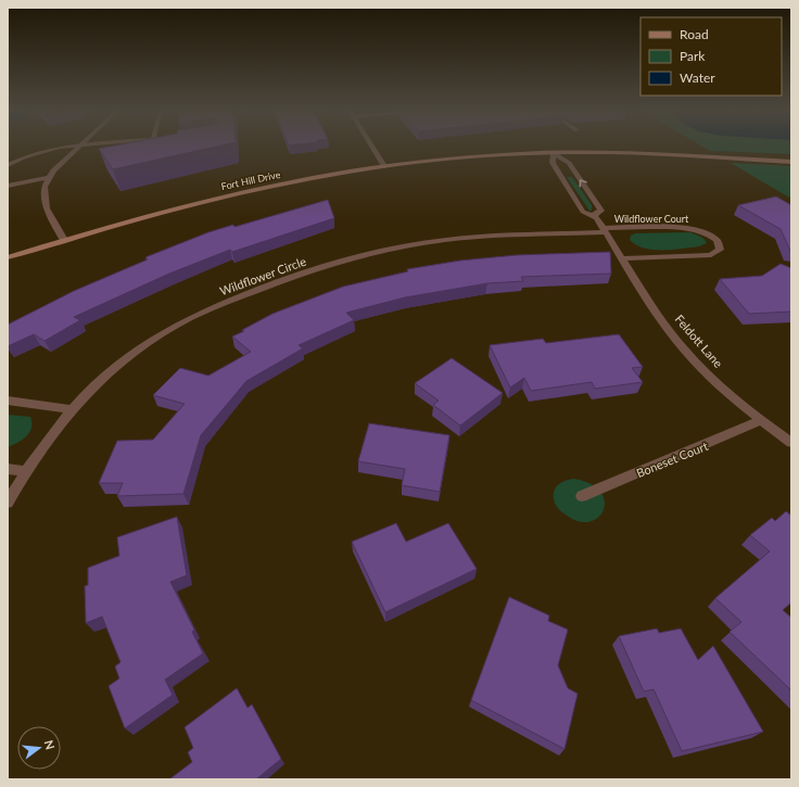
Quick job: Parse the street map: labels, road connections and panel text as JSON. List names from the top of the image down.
{
  "streets": {
    "street": [
      "Fort Hill Drive",
      "Wildflower Court",
      "Wildflower Circle",
      "Feldott Lane",
      "Boneset Court"
    ]
  },
  "crossings": [
    ["Fort Hill Drive", "Feldott Lane"],
    ["Wildflower Court", "Wildflower Circle"],
    ["Wildflower Court", "Feldott Lane"],
    ["Wildflower Circle", "Feldott Lane"],
    ["Feldott Lane", "Boneset Court"]
  ],
  "legend": ["Road", "Park", "Water"],
  "north": "right"
}
